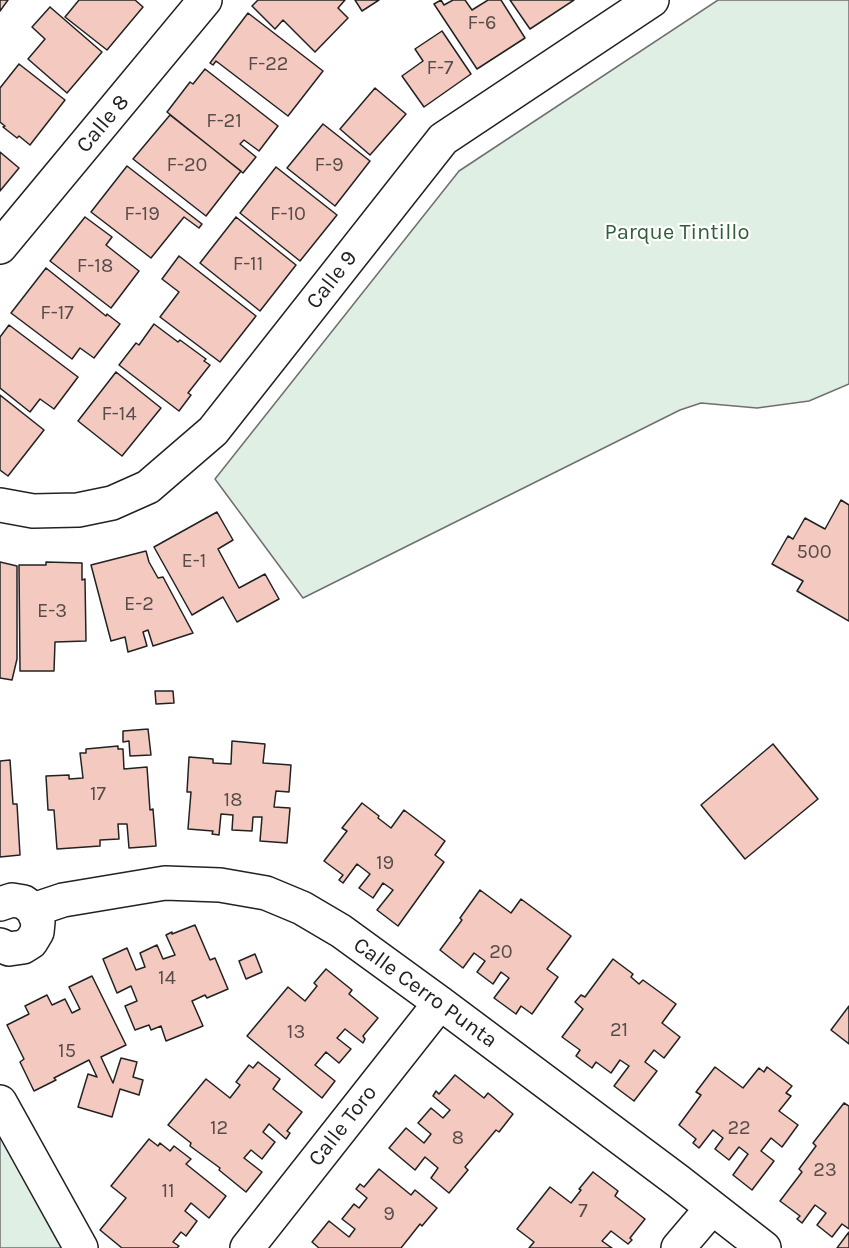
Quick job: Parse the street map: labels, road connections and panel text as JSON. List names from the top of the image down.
{
  "streets": {
    "street": [
      "Calle 8",
      "Calle 9",
      "Calle Cerro Punta",
      "Calle Toro"
    ]
  },
  "crossings": [
    ["Calle Cerro Punta", "Calle Toro"]
  ],
  "parks": ["Parque Tintillo"],
  "house_numbers": [
    "F-6",
    "F-22",
    "F-7",
    "F-21",
    "F-20",
    "F-9",
    "F-19",
    "F-10",
    "F-11",
    "F-18",
    "F-17",
    "F-14",
    "500",
    "E-1",
    "E-2",
    "E-3",
    "17",
    "18",
    "19",
    "20",
    "14",
    "21",
    "13",
    "15",
    "12",
    "22",
    "8",
    "23",
    "11",
    "7",
    "9"
  ]
}
